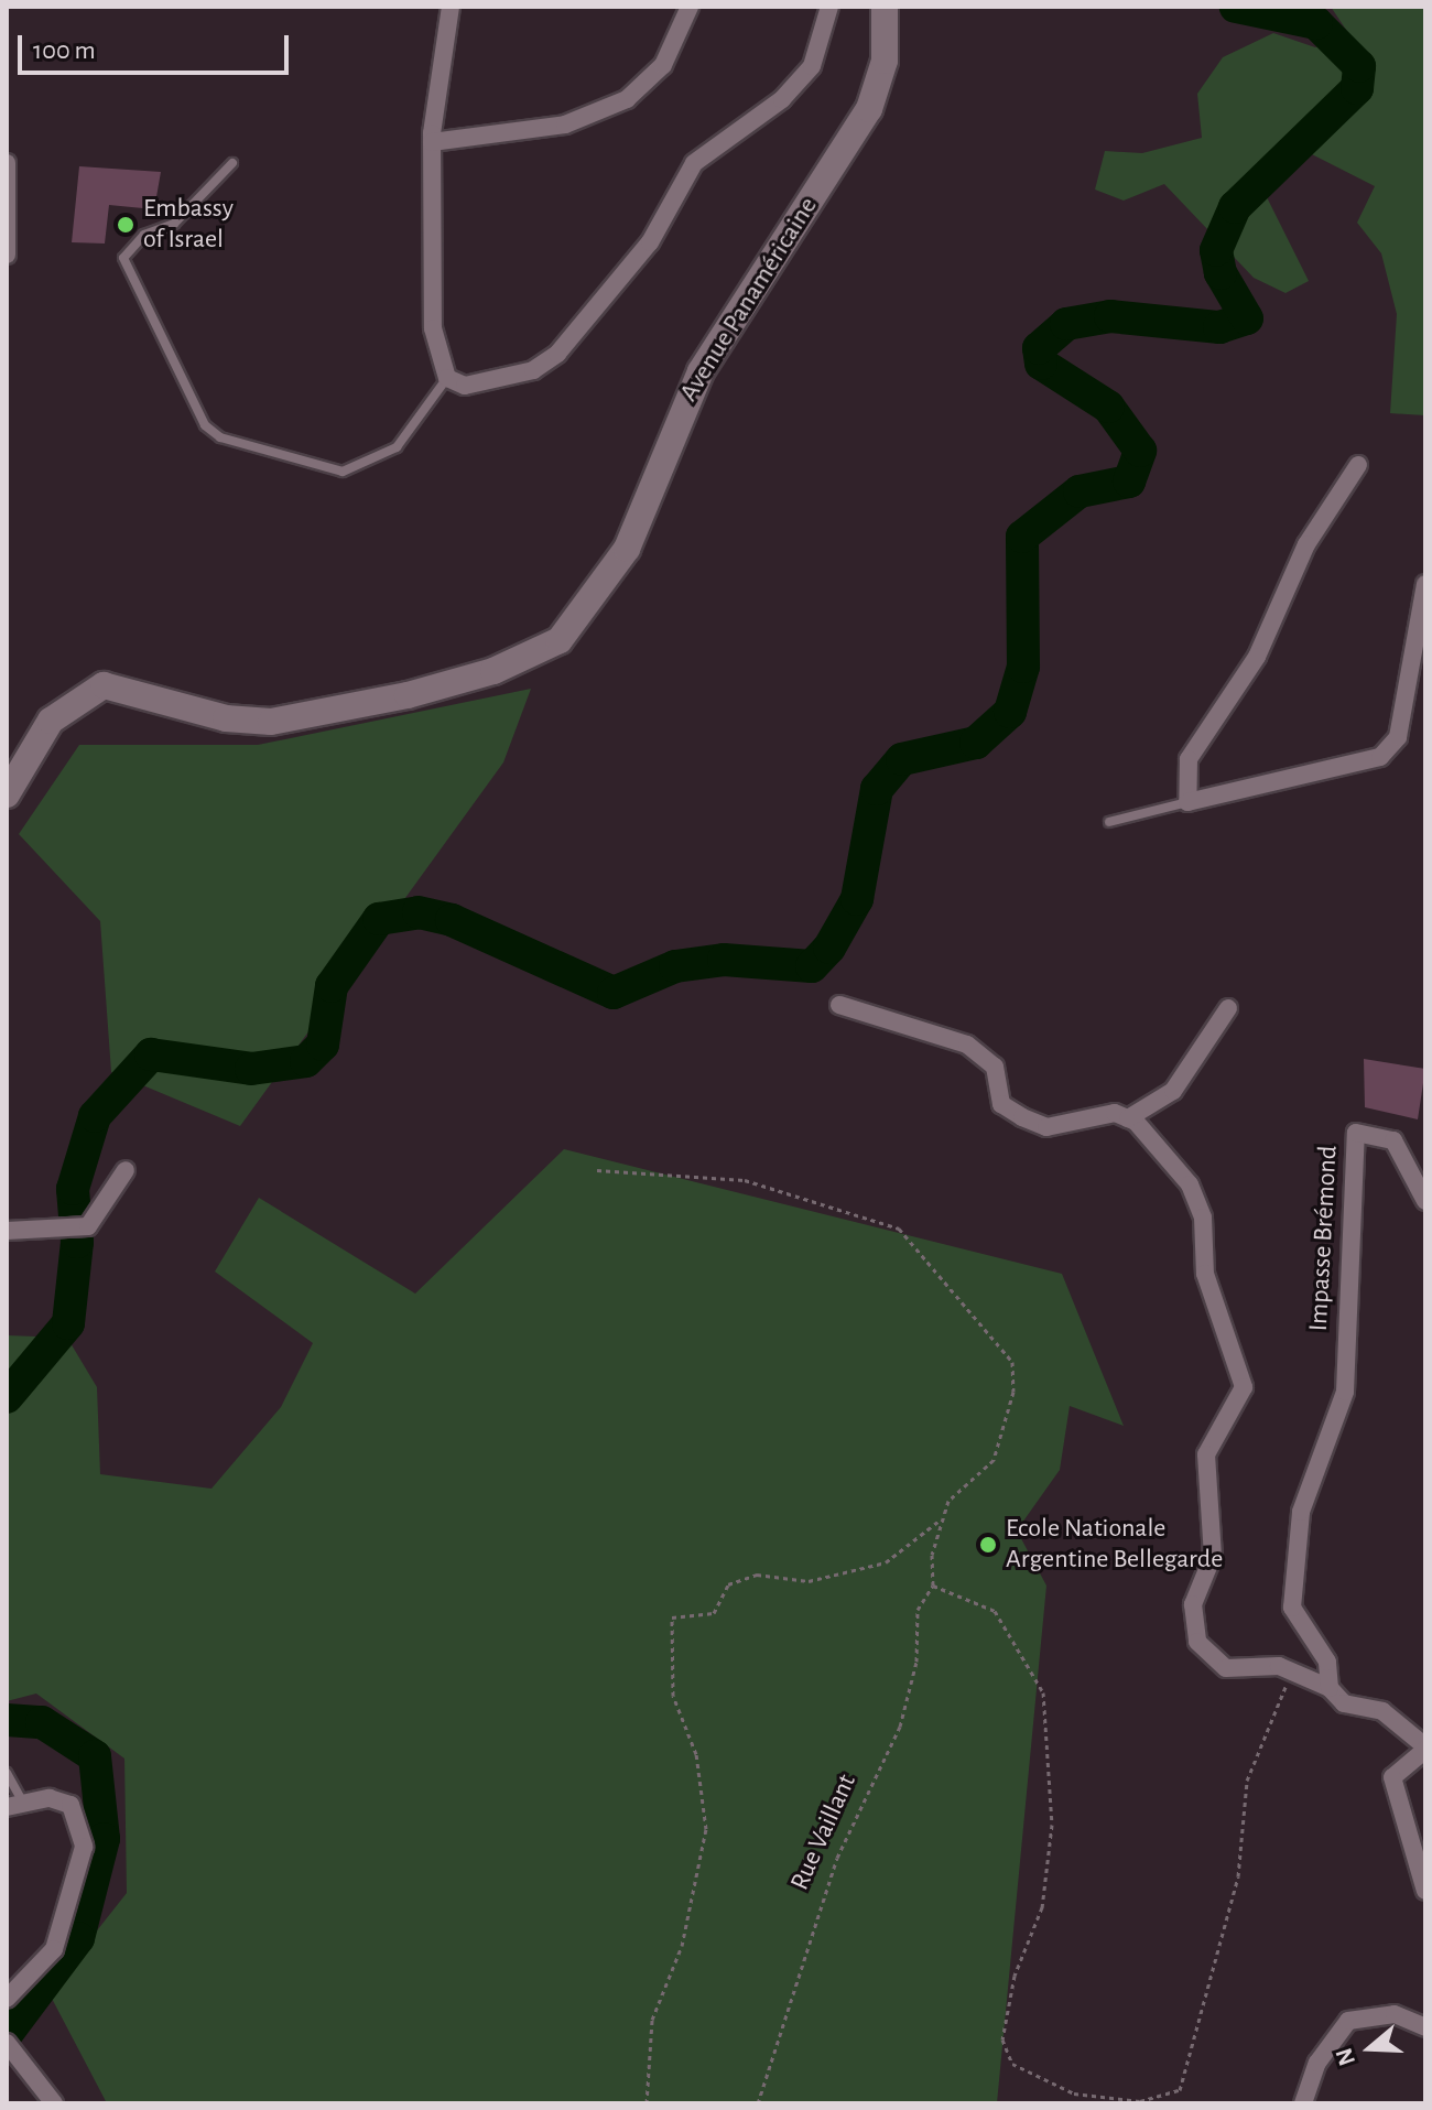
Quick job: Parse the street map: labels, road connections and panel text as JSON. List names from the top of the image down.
{
  "streets": {
    "main road": ["Avenue Panaméricaine"],
    "street": ["Impasse Brémond"],
    "path": ["Rue Vaillant"]
  },
  "places": ["Embassy of Israel", "Ecole Nationale Argentine Bellegarde"],
  "scale_bar": "100 m",
  "north": "left"
}
